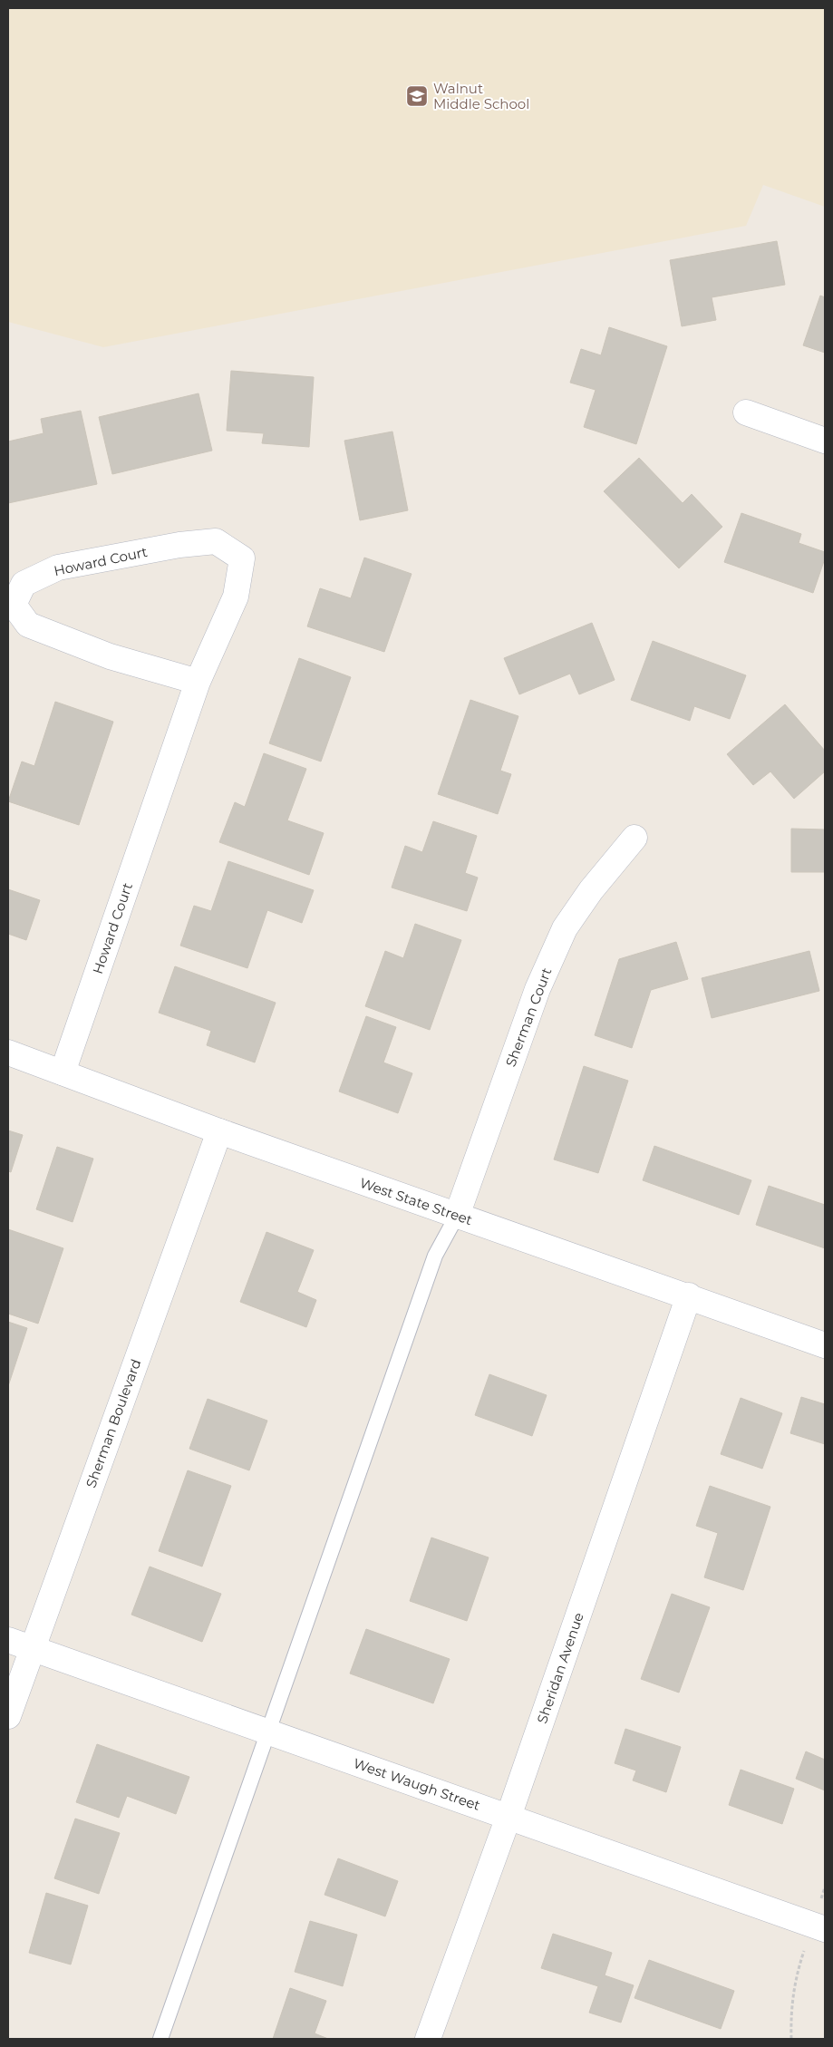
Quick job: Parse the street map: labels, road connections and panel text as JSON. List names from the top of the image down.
{
  "streets": {
    "street": [
      "Howard Court",
      "Sherman Court",
      "West State Street",
      "Sherman Boulevard",
      "Sheridan Avenue",
      "West Waugh Street"
    ]
  },
  "crossings": [
    ["Howard Court", "West State Street"],
    ["Sherman Court", "West State Street"],
    ["West State Street", "Sherman Boulevard"],
    ["West State Street", "Sheridan Avenue"],
    ["Sherman Boulevard", "West Waugh Street"],
    ["Sheridan Avenue", "West Waugh Street"]
  ],
  "places": {
    "school or university": ["Walnut Middle School"]
  }
}
